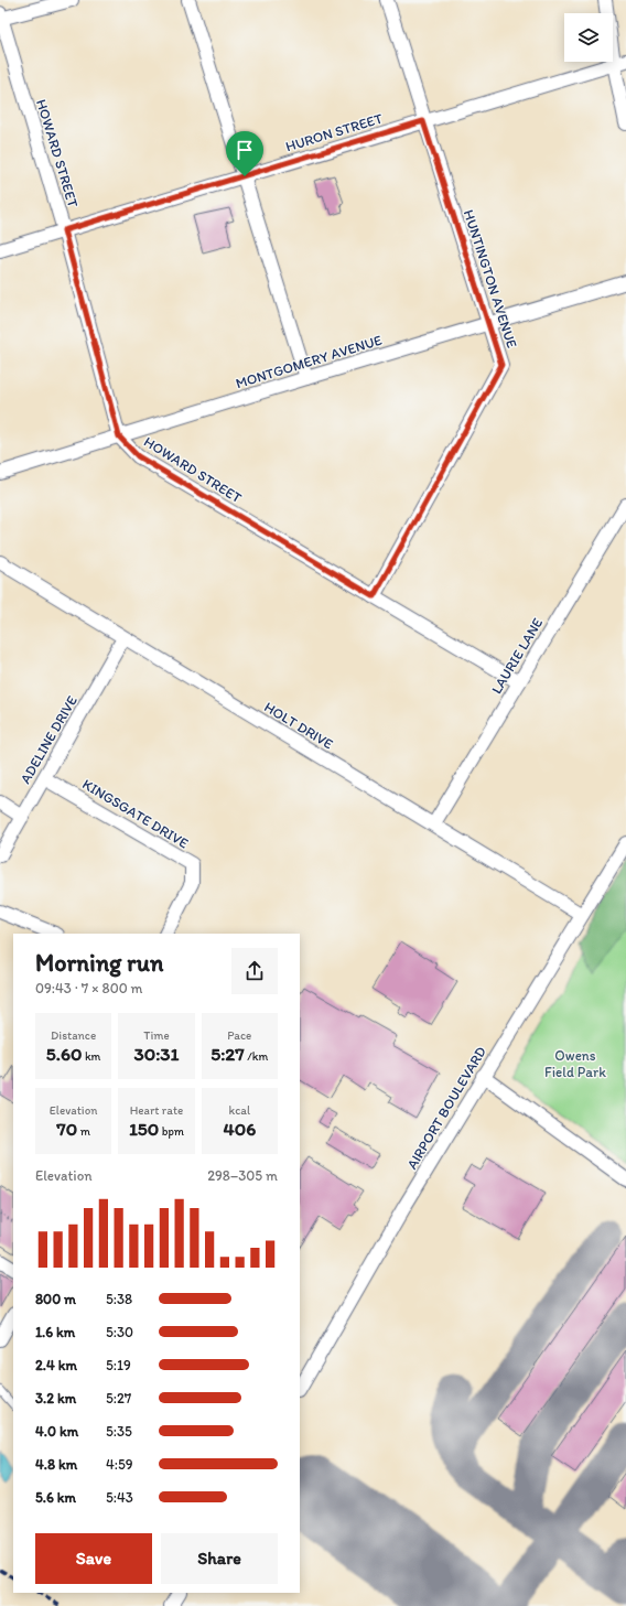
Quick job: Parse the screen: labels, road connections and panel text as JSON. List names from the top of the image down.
{
  "streets": {
    "street": [
      "HURON STREET",
      "HOWARD STREET",
      "HUNTINGTON AVENUE",
      "MONTGOMERY AVENUE",
      "LAURIE LANE",
      "HOLT DRIVE",
      "ADELINE DRIVE",
      "KINGSGATE DRIVE",
      "AIRPORT BOULEVARD"
    ]
  },
  "crossings": [
    ["HURON STREET", "HOWARD STREET"],
    ["HURON STREET", "HUNTINGTON AVENUE"],
    ["HOWARD STREET", "HUNTINGTON AVENUE"],
    ["HOWARD STREET", "MONTGOMERY AVENUE"],
    ["HOWARD STREET", "LAURIE LANE"],
    ["HUNTINGTON AVENUE", "MONTGOMERY AVENUE"],
    ["LAURIE LANE", "HOLT DRIVE"],
    ["HOLT DRIVE", "ADELINE DRIVE"],
    ["HOLT DRIVE", "AIRPORT BOULEVARD"],
    ["ADELINE DRIVE", "KINGSGATE DRIVE"]
  ],
  "parks": ["Owens Field Park"],
  "page": {
    "heading": ["Morning run", "09:43 · 7 × 800 m"],
    "stats": [
      ["Distance", "5.60 km"],
      ["Time", "30:31"],
      ["Pace", "5:27 /km"],
      ["Elevation", "70 m"],
      ["Heart rate", "150 bpm"],
      ["kcal", "406"]
    ],
    "chart": ["Elevation", "298–305 m"],
    "list": [
      {
        "name": "800 m",
        "note": "5:38"
      },
      {
        "name": "1.6 km",
        "note": "5:30"
      },
      {
        "name": "2.4 km",
        "note": "5:19"
      },
      {
        "name": "3.2 km",
        "note": "5:27"
      },
      {
        "name": "4.0 km",
        "note": "5:35"
      },
      {
        "name": "4.8 km",
        "note": "4:59"
      },
      {
        "name": "5.6 km",
        "note": "5:43"
      }
    ],
    "buttons": ["Save", "Share"]
  }
}
